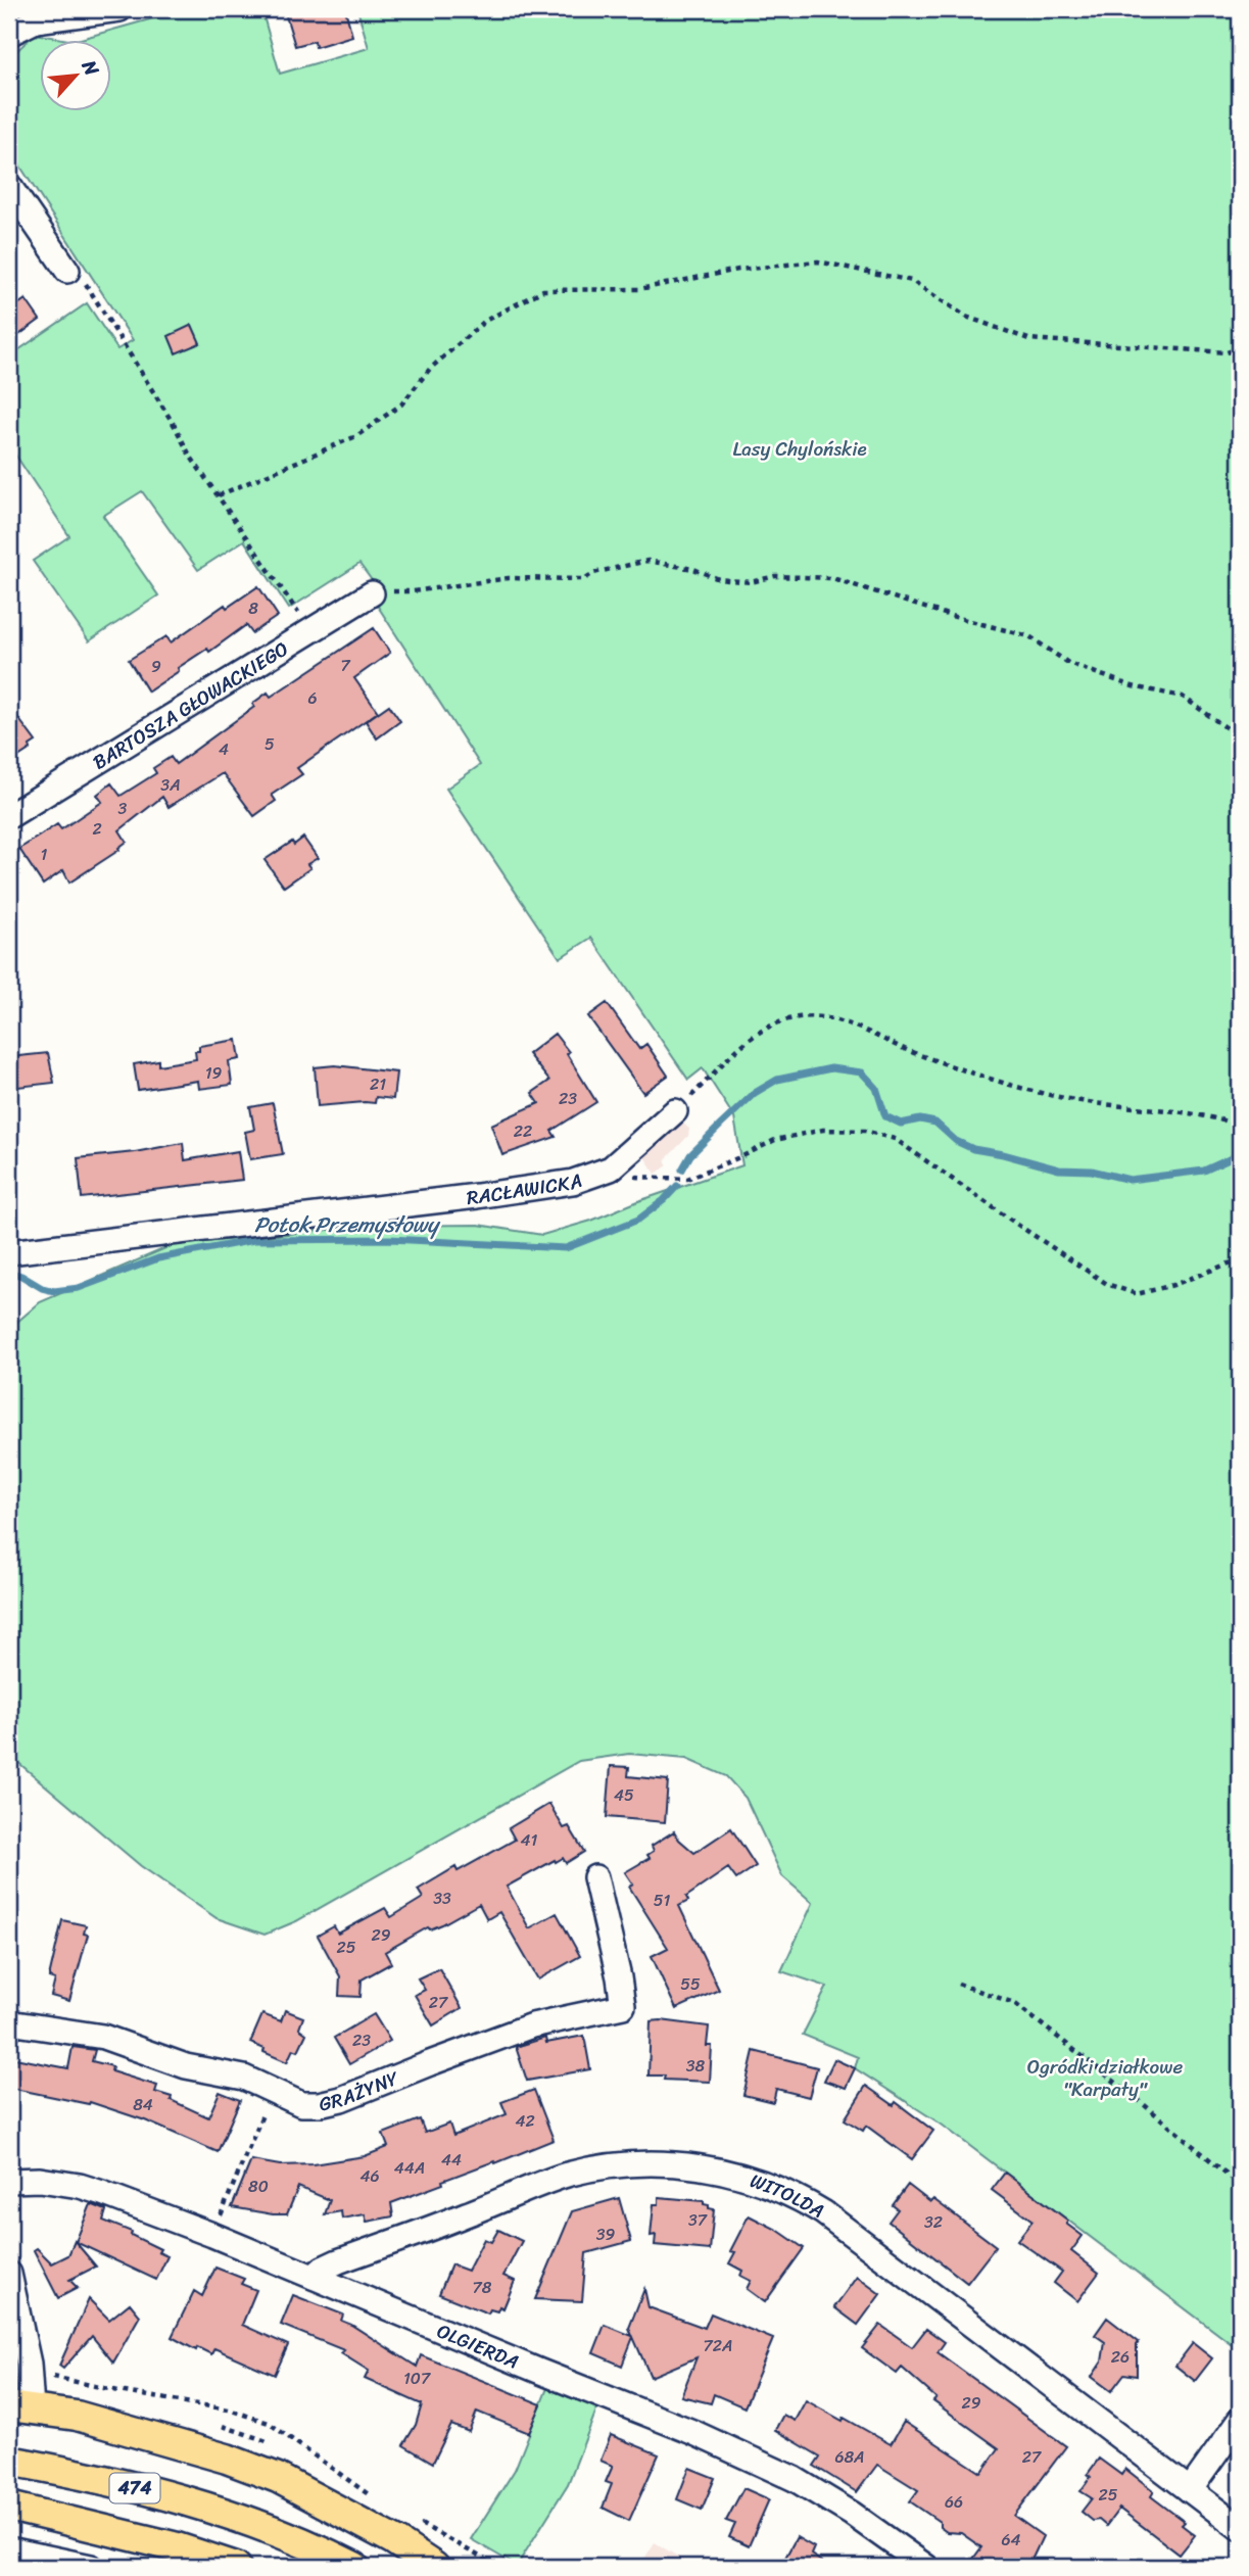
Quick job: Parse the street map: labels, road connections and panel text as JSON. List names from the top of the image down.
{
  "streets": {
    "main road": ["474"],
    "street": [
      "BARTOSZA GŁOWACKIEGO",
      "RACŁAWICKA",
      "GRAŻYNY",
      "WITOLDA",
      "OLGIERDA"
    ]
  },
  "crossings": [
    ["WITOLDA", "OLGIERDA"]
  ],
  "water": ["Potok Przemysłowy"],
  "parks": ["Lasy Chylońskie", "Ogródki działkowe \"Karpaty\""],
  "house_numbers": [
    "8",
    "7",
    "9",
    "6",
    "5",
    "4",
    "3A",
    "3",
    "2",
    "1",
    "19",
    "21",
    "23",
    "22",
    "45",
    "41",
    "33",
    "51",
    "29",
    "25",
    "55",
    "27",
    "23",
    "38",
    "84",
    "42",
    "44",
    "44A",
    "46",
    "80",
    "37",
    "32",
    "39",
    "78",
    "72A",
    "26",
    "107",
    "29",
    "68A",
    "27",
    "25",
    "66",
    "64"
  ],
  "north": "top right"
}
